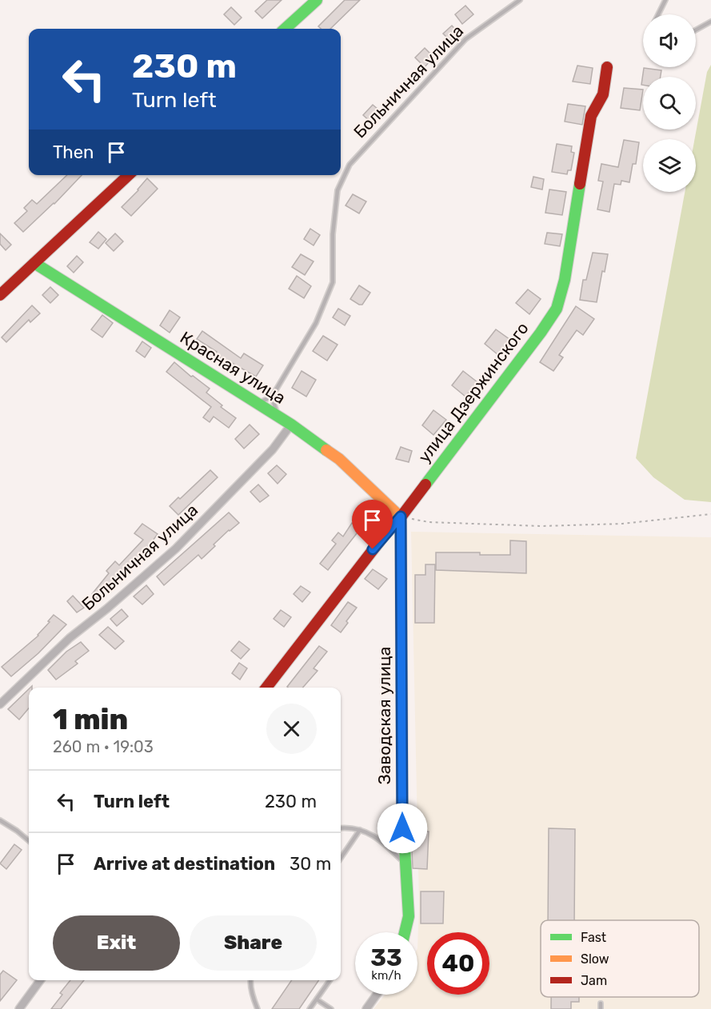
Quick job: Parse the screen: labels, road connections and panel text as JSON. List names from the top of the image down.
{
  "streets": {
    "street": [
      "Больничная улица",
      "Красная улица",
      "улица Дзержинского",
      "Заводская улица"
    ]
  },
  "crossings": [
    ["Больничная улица", "Красная улица"],
    ["Красная улица", "улица Дзержинского"],
    ["Красная улица", "Заводская улица"],
    ["улица Дзержинского", "Заводская улица"]
  ],
  "legend": ["Fast", "Slow", "Jam"],
  "page": {
    "turn": ["230 m", "Turn left"],
    "then": "Then",
    "heading": ["1 min", "260 m · 19:03"],
    "list": [
      {
        "name": "Turn left",
        "value": "230 m"
      },
      {
        "name": "Arrive at destination",
        "value": "30 m"
      }
    ],
    "buttons": ["Exit", "Share"],
    "speed": "33 km/h",
    "limit": "40"
  }
}
